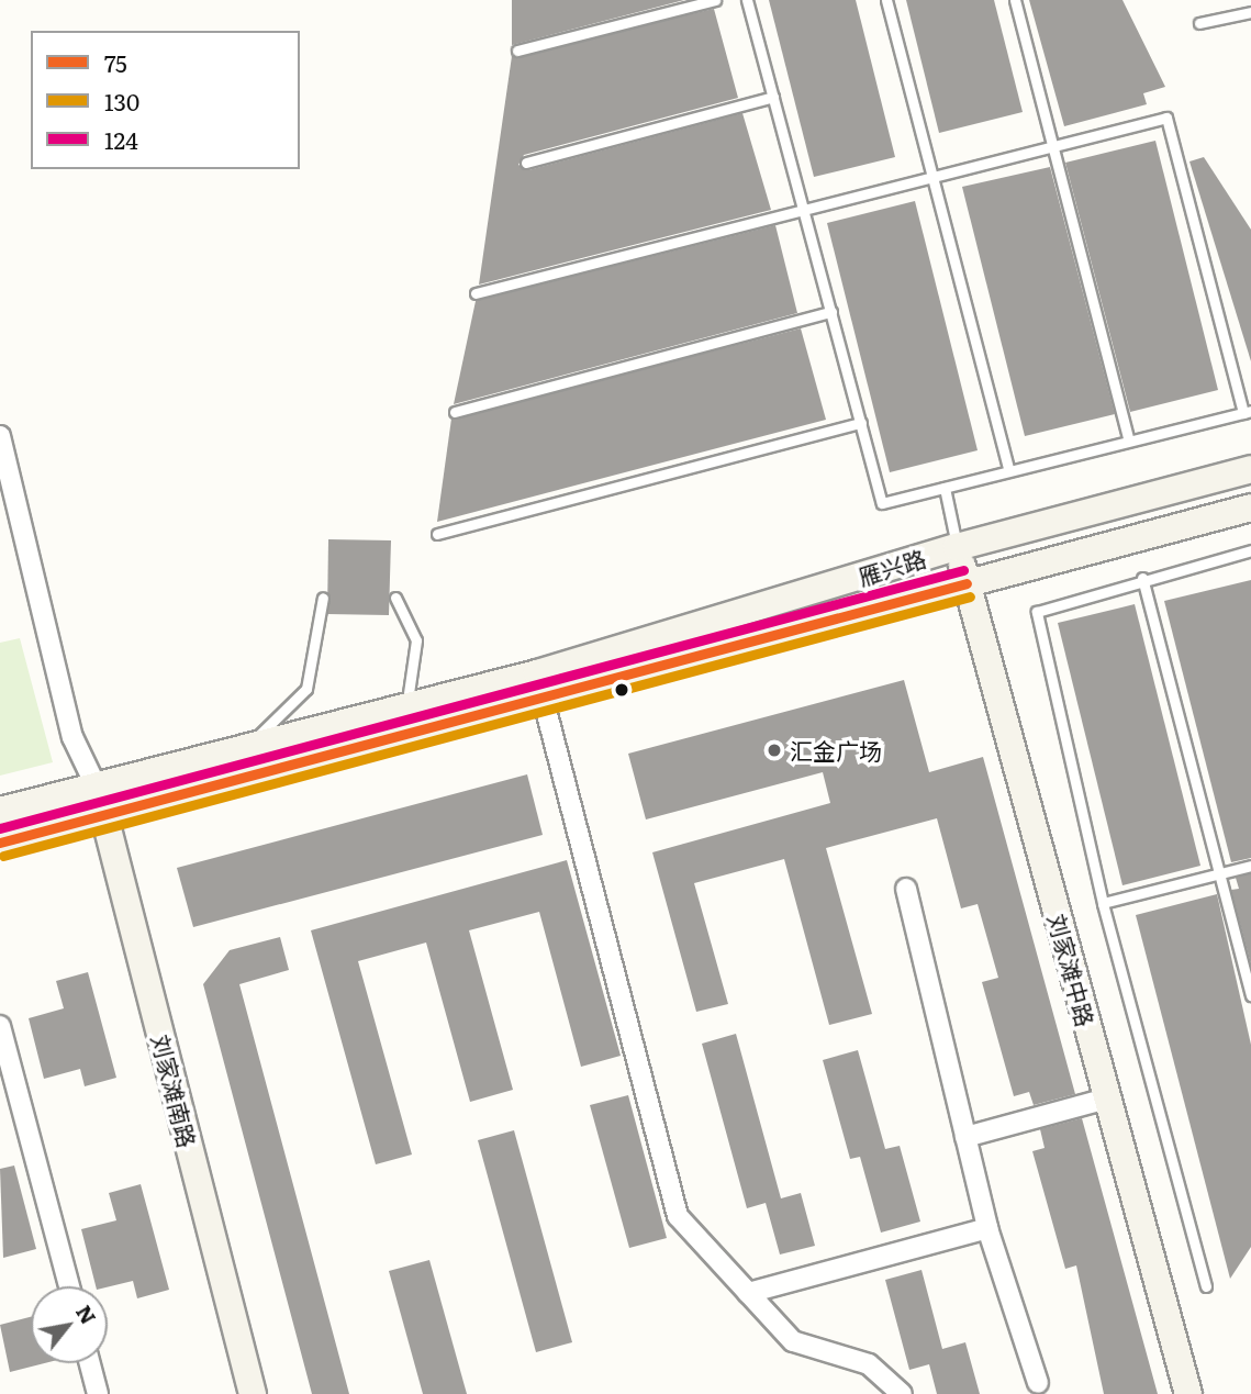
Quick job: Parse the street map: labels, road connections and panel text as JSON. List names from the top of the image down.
{
  "streets": {
    "main road": ["雁兴路", "刘家滩中路", "刘家滩南路"]
  },
  "crossings": [
    ["雁兴路", "刘家滩中路"],
    ["雁兴路", "刘家滩南路"]
  ],
  "places": ["汇金广场"],
  "lines": ["transit line 124", "transit line 75", "transit line 130"],
  "legend": ["75", "130", "124"],
  "north": "top right"
}
